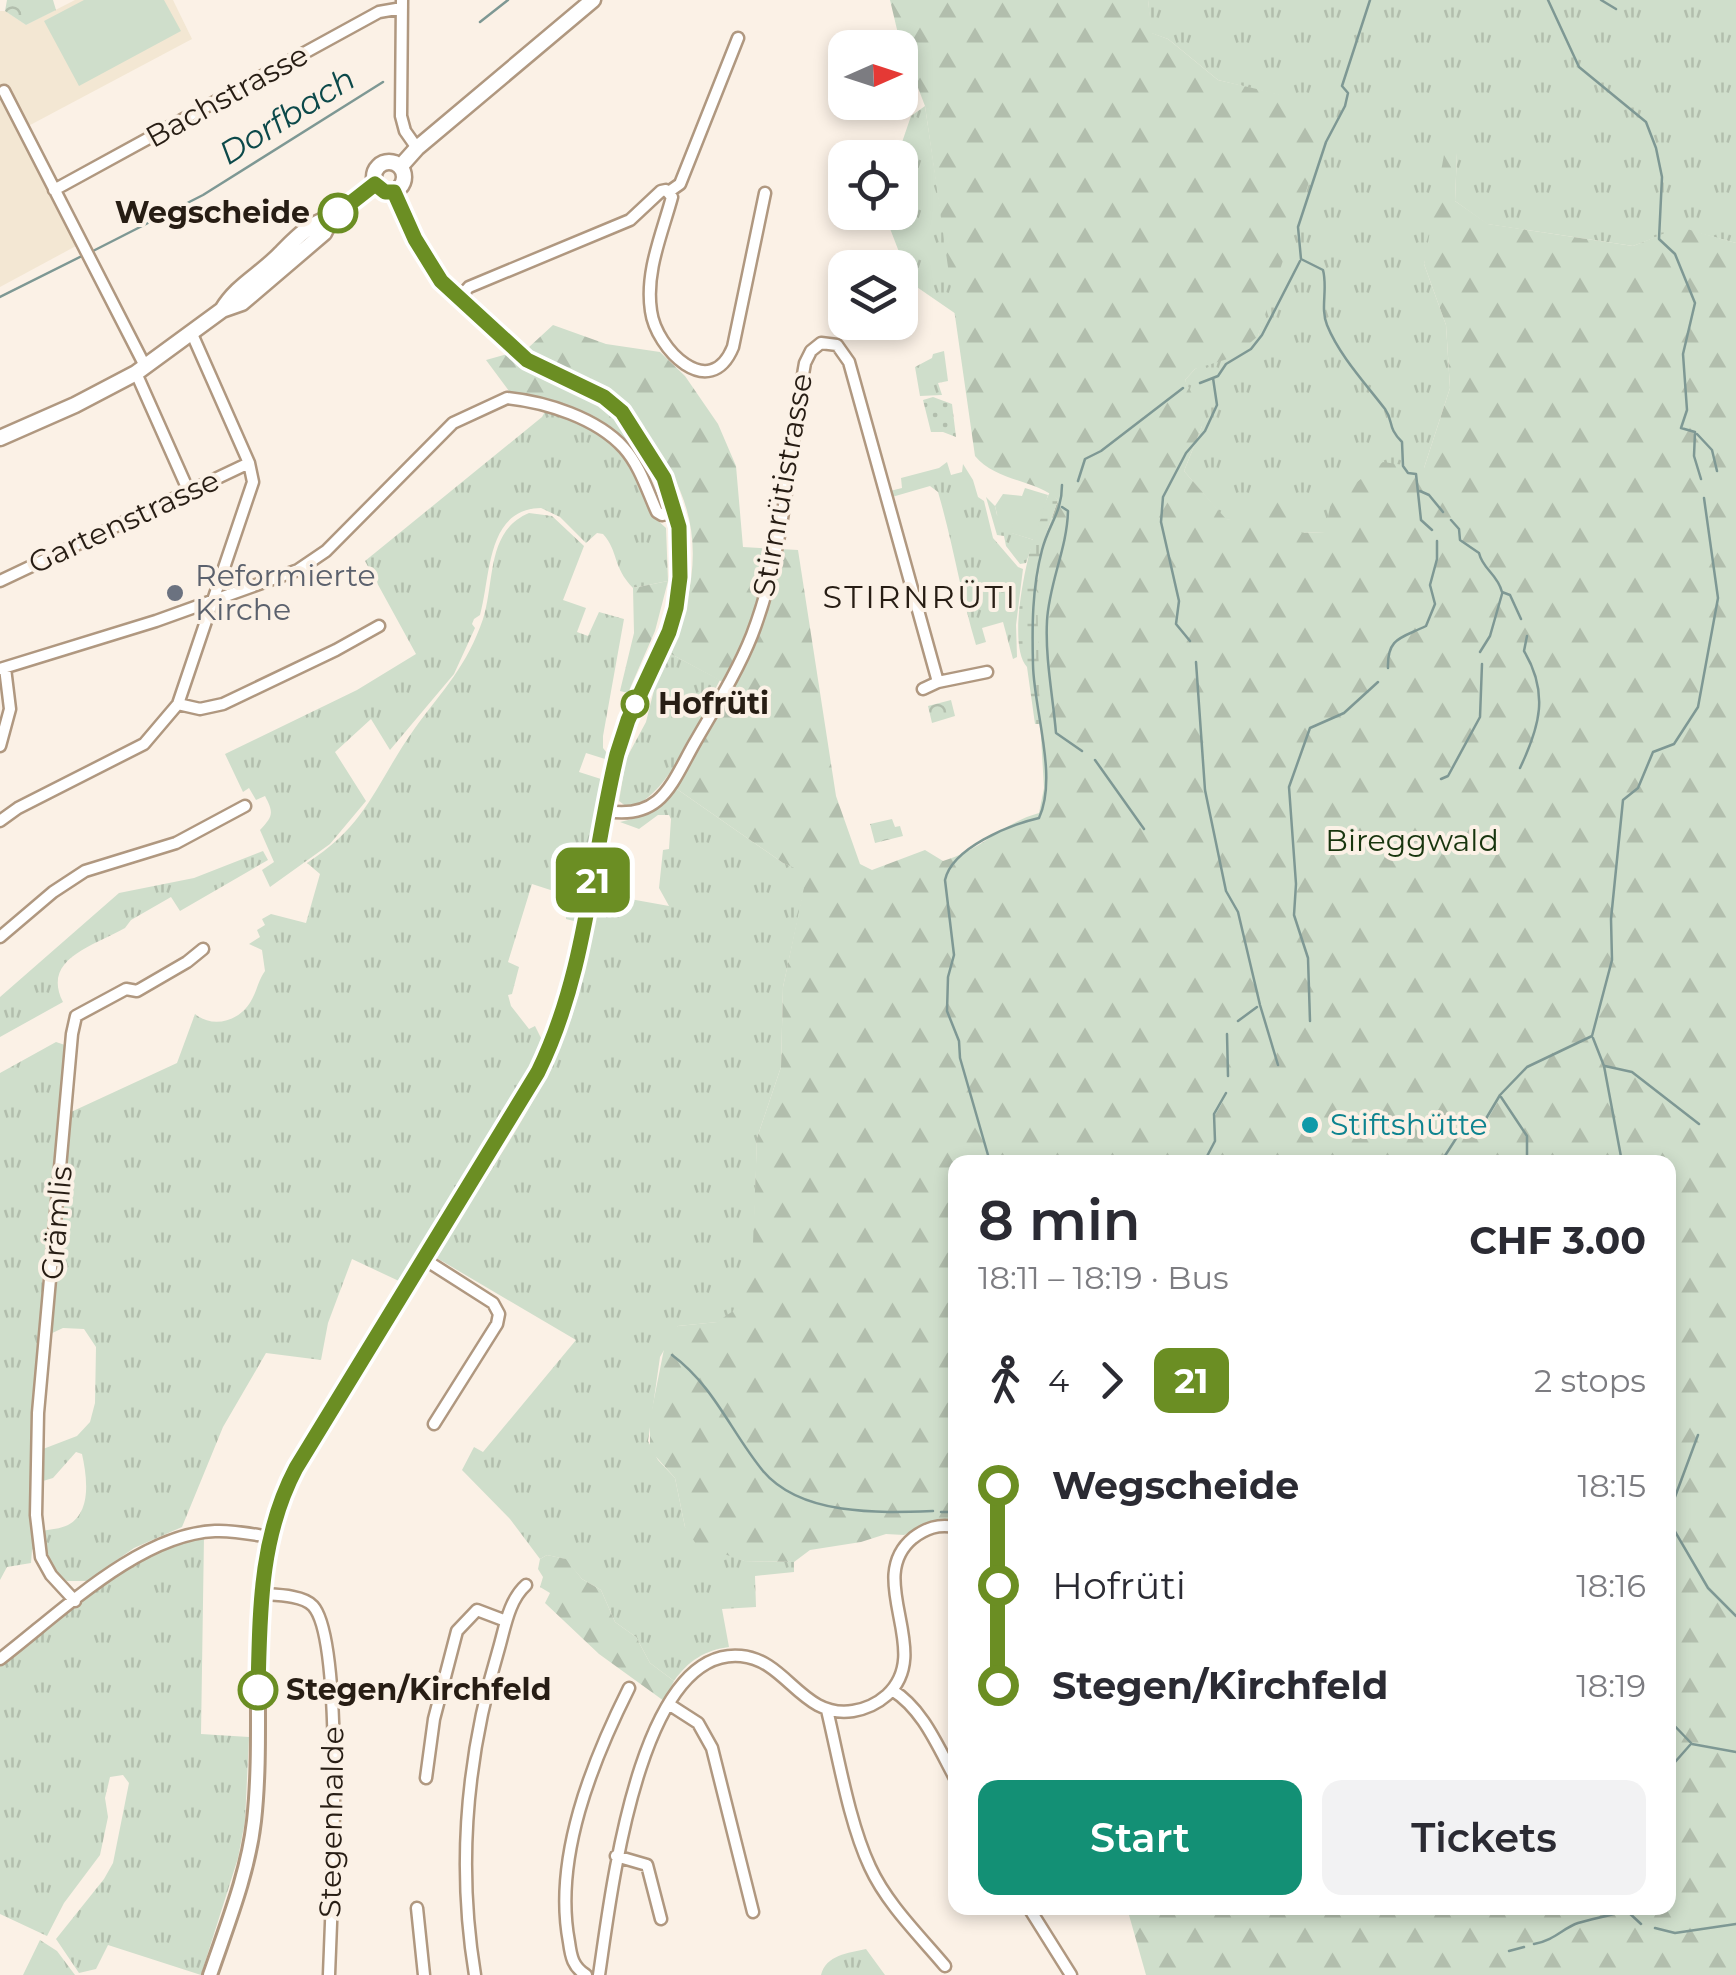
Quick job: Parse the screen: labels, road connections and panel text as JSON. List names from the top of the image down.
{
  "streets": {
    "street": [
      "Bachstrasse",
      "Stirnrütistrasse",
      "Gartenstrasse",
      "Grämlis",
      "Stegenhalde"
    ]
  },
  "districts": ["STIRNRÜTI"],
  "water": ["Dorfbach"],
  "parks": ["Bireggwald"],
  "places": [
    "Wegscheide",
    "Reformierte Kirche",
    "Hofrüti",
    "Stiftshütte",
    "Stegen/Kirchfeld"
  ],
  "lines": ["bus line 21"],
  "north": "right",
  "page": {
    "on_map": "21",
    "heading": ["8 min", "18:11 – 18:19 · Bus", "CHF 3.00"],
    "legs": ["4", "21", "2 stops"],
    "list": [
      {
        "name": "Wegscheide",
        "value": "18:15"
      },
      {
        "name": "Hofrüti",
        "value": "18:16"
      },
      {
        "name": "Stegen/Kirchfeld",
        "value": "18:19"
      }
    ],
    "buttons": ["Start", "Tickets"]
  }
}
